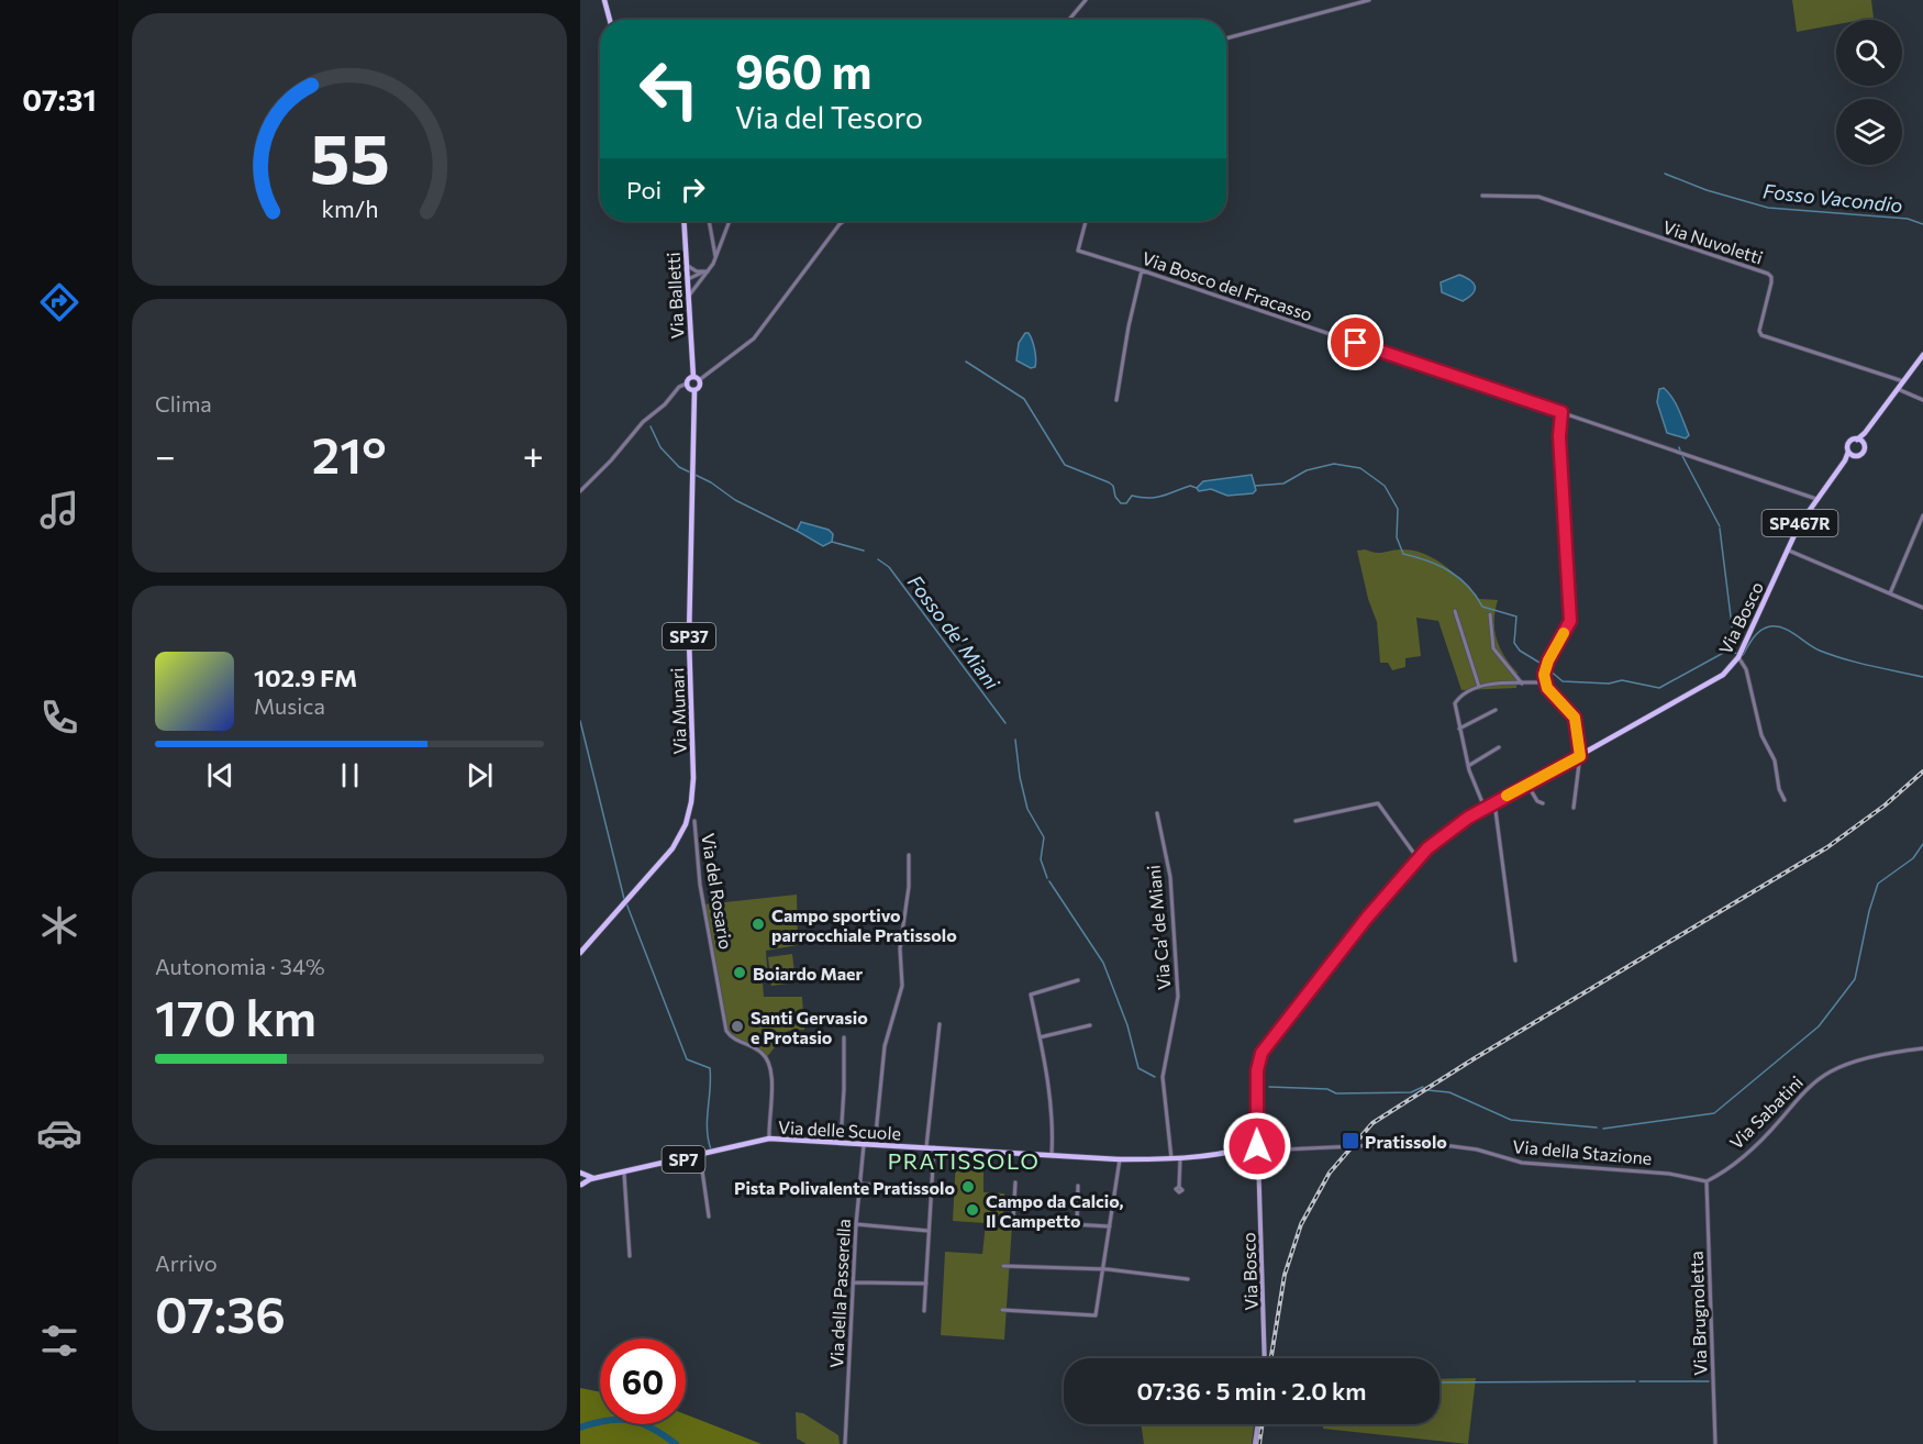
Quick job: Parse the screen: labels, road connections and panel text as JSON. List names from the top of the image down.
{
  "streets": {
    "main road": [
      "Via Balletti",
      "SP467R",
      "Via Bosco",
      "SP37",
      "Via Munari",
      "Via delle Scuole",
      "SP7"
    ],
    "street": [
      "Via Nuvoletti",
      "Via Bosco del Fracasso",
      "Via del Rosario",
      "Via Ca' de Miani",
      "Via Sabatini",
      "Via della Stazione",
      "Via della Passerella",
      "Via Brugnoletta"
    ]
  },
  "crossings": [
    ["Via Nuvoletti", "Via Bosco"],
    ["Via Bosco del Fracasso", "Via Bosco"],
    ["Via Balletti", "Via Munari"],
    ["Via Bosco", "Via delle Scuole"],
    ["Via Bosco", "Via della Stazione"],
    ["Via del Rosario", "Via delle Scuole"],
    ["Via Ca' de Miani", "Via delle Scuole"],
    ["Via Sabatini", "Via della Stazione"],
    ["Via Sabatini", "Via Brugnoletta"],
    ["Via delle Scuole", "Via della Passerella"],
    ["Via della Stazione", "Via Brugnoletta"]
  ],
  "districts": ["PRATISSOLO"],
  "water": ["Fosso Vacondio", "Fosso de' Miani"],
  "places": {
    "other": [
      "Campo sportivo parrocchiale Pratissolo",
      "Boiardo Maer",
      "Santi Gervasio e Protasio",
      "Pista Polivalente Pratissolo",
      "Campo da Calcio, Il Campetto"
    ],
    "transit": ["Pratissolo"]
  },
  "page": {
    "tabs": "07:31",
    "turn": ["960 m", "Via del Tesoro"],
    "then": "Poi",
    "tile": [
      "Clima",
      ["Autonomia · 34%", "170 km"],
      ["Arrivo", "07:36"]
    ],
    "heat": ["−", "21°", "+"],
    "song": ["102.9 FM", "Musica"],
    "limit": "60",
    "trip": "07:36 · 5 min · 2.0 km",
    "gauge": ["55", "km/h"]
  }
}
